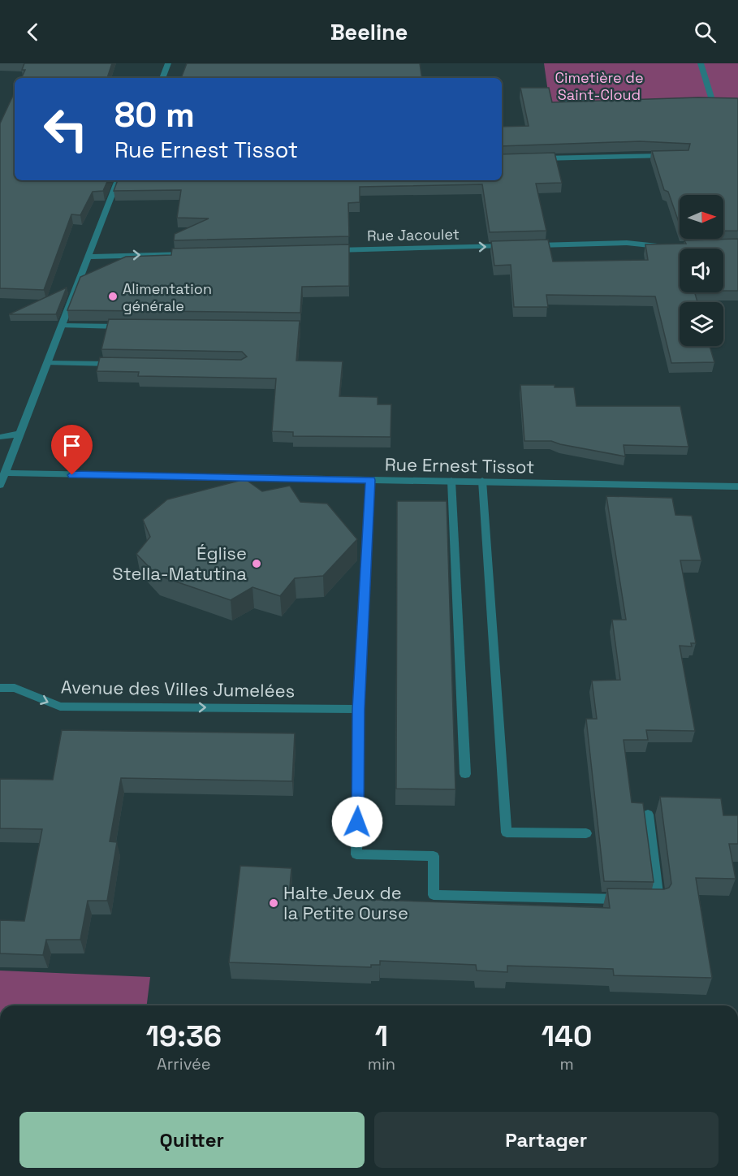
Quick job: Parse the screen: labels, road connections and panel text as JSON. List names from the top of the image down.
{
  "streets": {
    "street": ["Rue Jacoulet", "Rue Ernest Tissot", "Avenue des Villes Jumelées"]
  },
  "one_way": ["Rue Jacoulet", "Avenue des Villes Jumelées"],
  "parks": ["Cimetière de Saint-Cloud"],
  "places": ["Alimentation générale", "Église Stella-Matutina", "Halte Jeux de la Petite Ourse"],
  "north": "right",
  "page": {
    "header": "Beeline",
    "turn": ["80 m", "Rue Ernest Tissot"],
    "eta": [
      "19:36",
      "Arrivée",
      "1",
      "min",
      "140",
      "m"
    ],
    "buttons": ["Quitter", "Partager"]
  }
}
